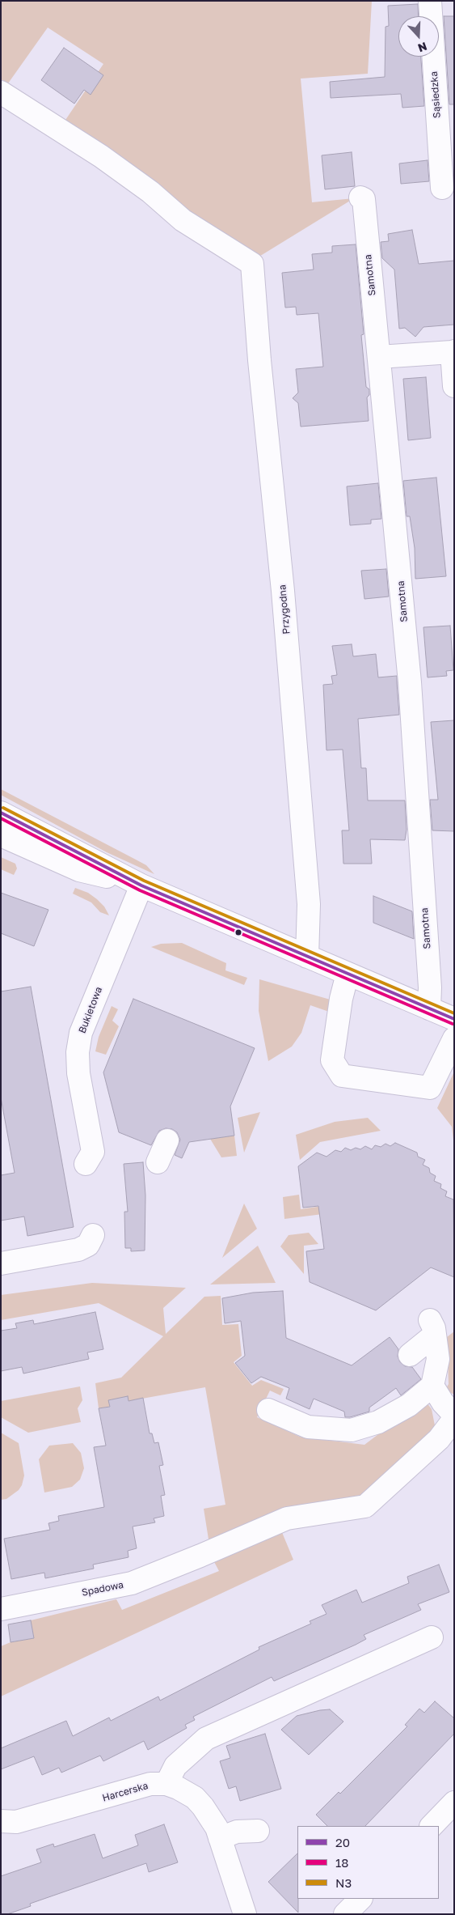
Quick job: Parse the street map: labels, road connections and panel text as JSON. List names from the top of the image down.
{
  "streets": {
    "street": [
      "Sąsiedzka",
      "Samotna",
      "Przygodna",
      "Bukietowa",
      "Spadowa",
      "Harcerska"
    ]
  },
  "lines": ["transit line N3", "transit line 20", "transit line 18"],
  "legend": ["20", "18", "N3"],
  "north": "bottom"
}
